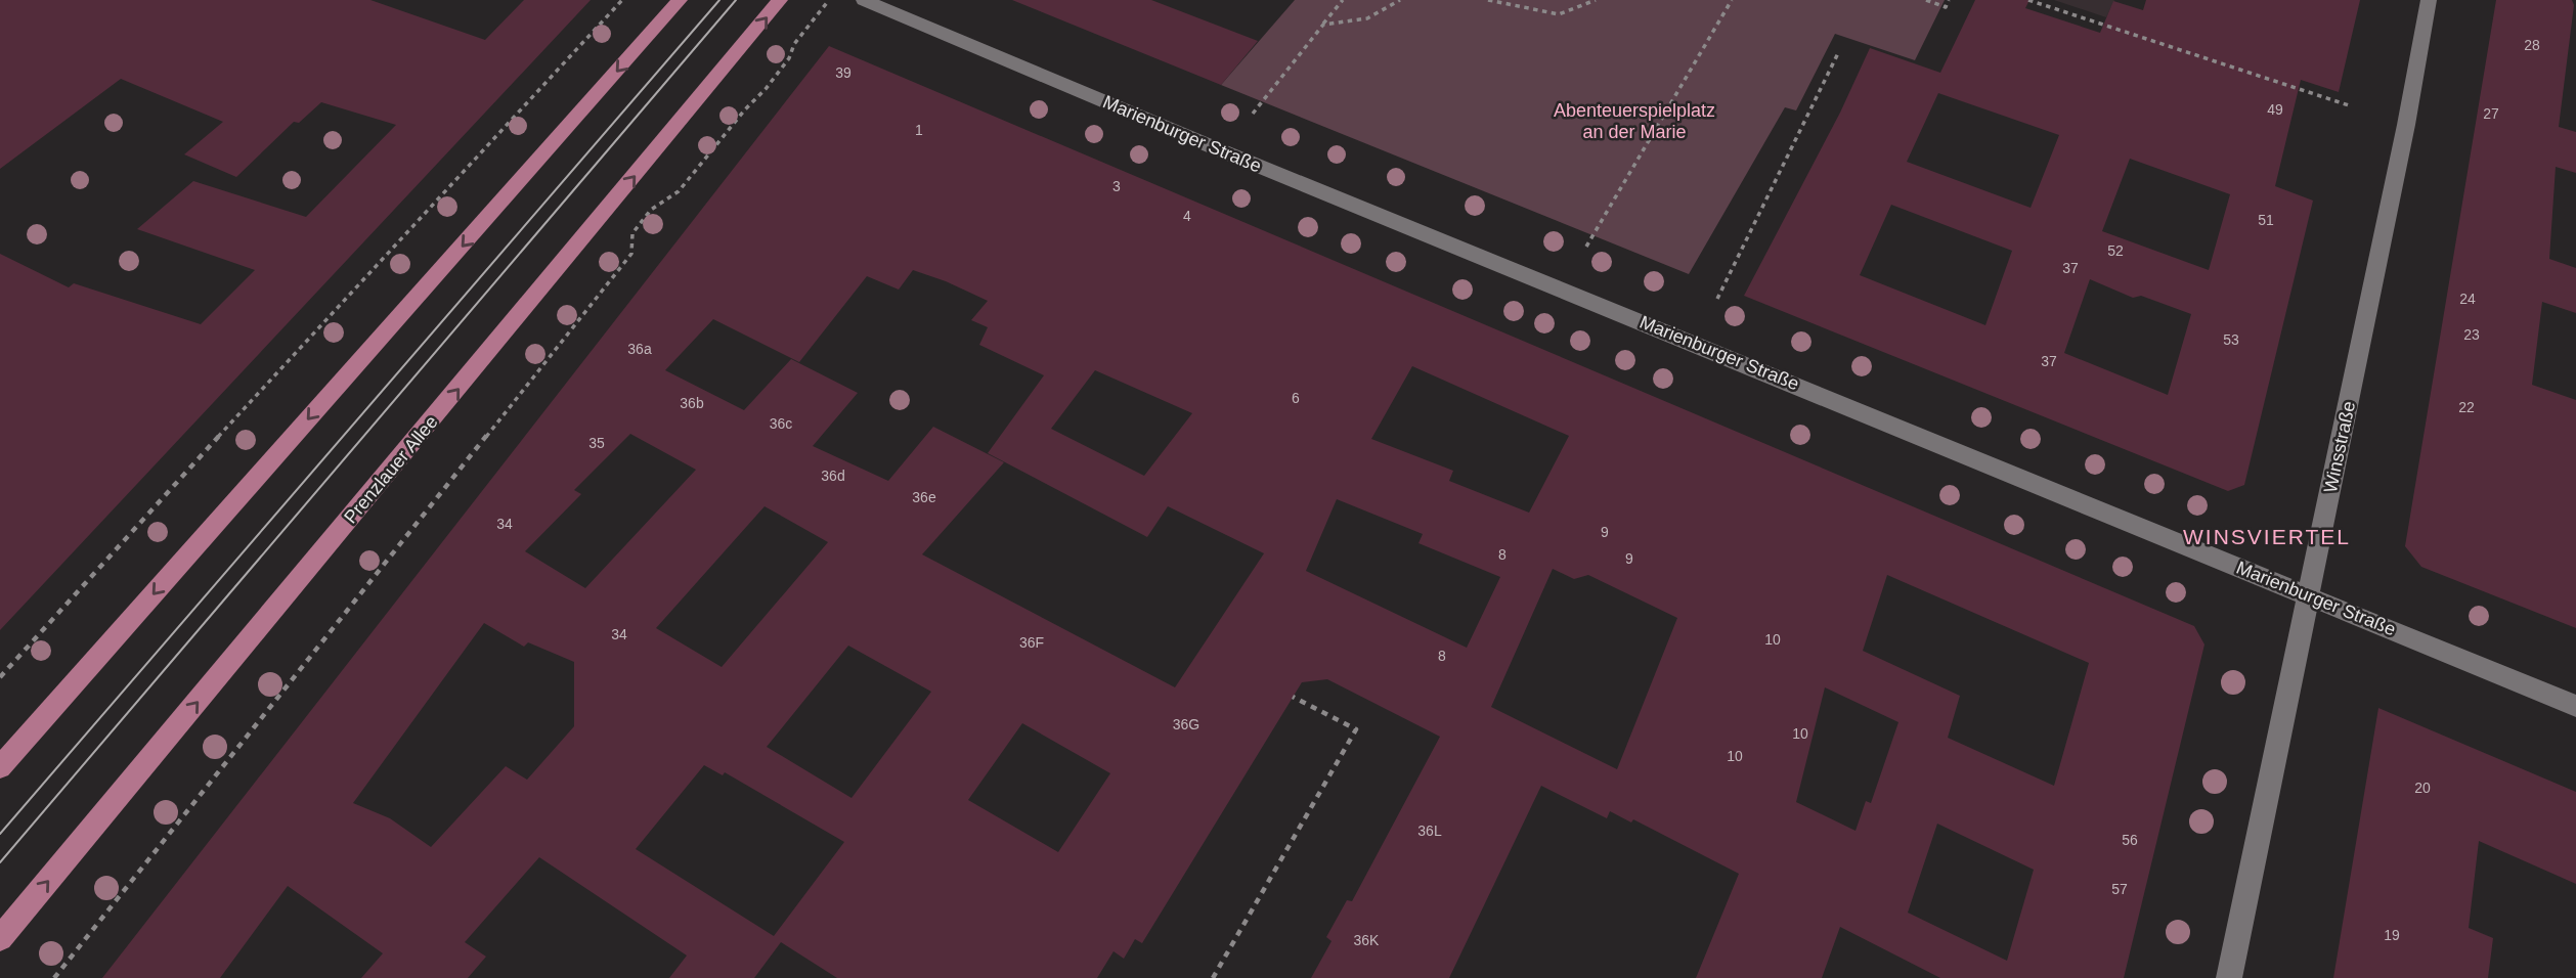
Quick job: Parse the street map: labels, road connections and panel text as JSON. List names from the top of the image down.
{
  "streets": {
    "main road": ["Prenzlauer Allee"],
    "street": ["Marienburger Straße", "Winsstraße"]
  },
  "crossings": [
    ["Marienburger Straße", "Winsstraße"]
  ],
  "districts": ["WINSVIERTEL"],
  "parks": ["Abenteuerspielplatz an der Marie"],
  "house_numbers": [
    "28",
    "39",
    "49",
    "27",
    "1",
    "3",
    "4",
    "51",
    "52",
    "37",
    "24",
    "23",
    "53",
    "36a",
    "37",
    "6",
    "36b",
    "22",
    "36c",
    "35",
    "36d",
    "36e",
    "34",
    "9",
    "8",
    "9",
    "34",
    "10",
    "36F",
    "8",
    "36G",
    "10",
    "10",
    "20",
    "36L",
    "56",
    "57",
    "19",
    "36K"
  ]
}
